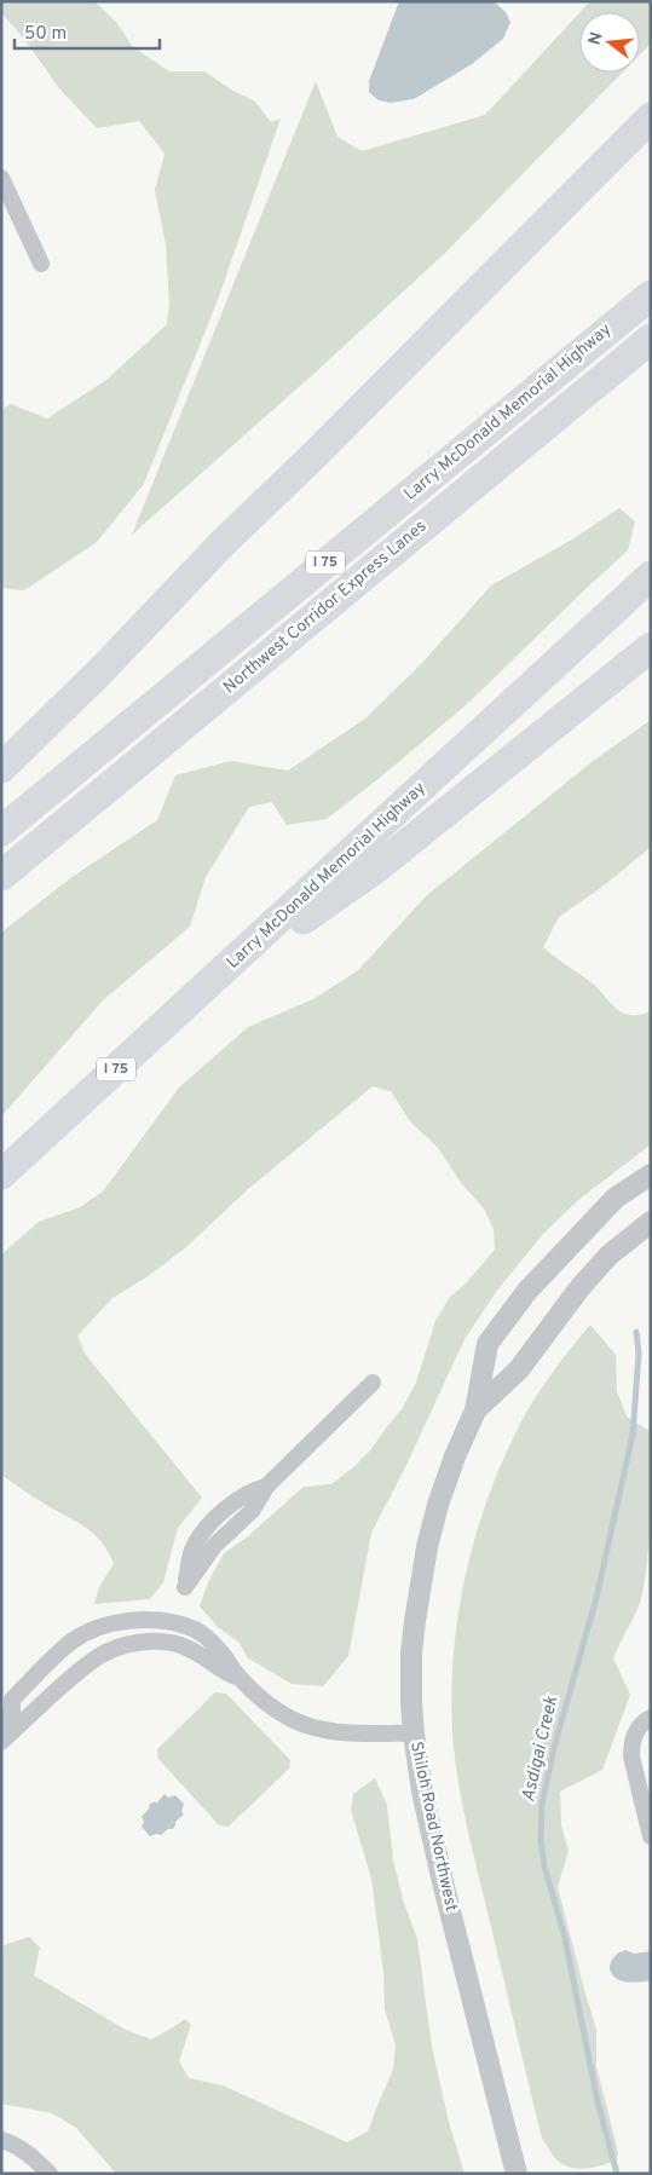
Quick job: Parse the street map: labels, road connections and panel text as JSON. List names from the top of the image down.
{
  "streets": {
    "highway": ["Larry McDonald Memorial Highway", "I 75", "Northwest Corridor Express Lanes"],
    "street": ["Shiloh Road Northwest"]
  },
  "water": ["Asdigai Creek"],
  "scale_bar": "50 m",
  "north": "left"
}
